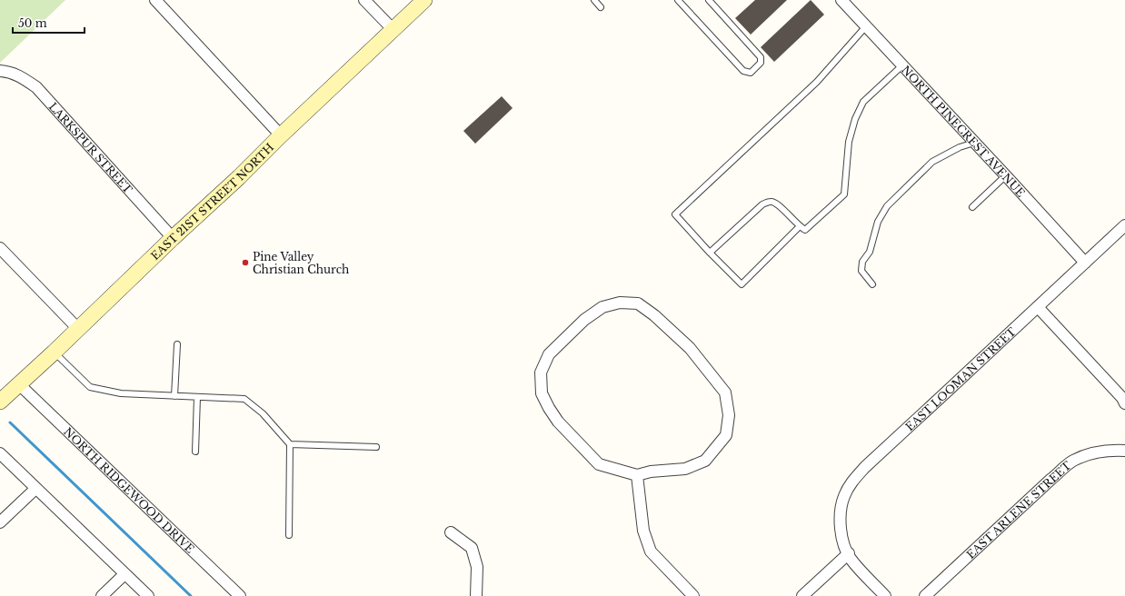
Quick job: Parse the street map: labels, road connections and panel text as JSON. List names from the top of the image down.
{
  "streets": {
    "main road": ["EAST 21ST STREET NORTH"],
    "street": [
      "NORTH PINECREST AVENUE",
      "LARKSPUR STREET",
      "EAST LOOMAN STREET",
      "NORTH RIDGEWOOD DRIVE",
      "EAST ARLENE STREET"
    ]
  },
  "crossings": [
    ["NORTH PINECREST AVENUE", "EAST LOOMAN STREET"],
    ["LARKSPUR STREET", "EAST 21ST STREET NORTH"],
    ["EAST 21ST STREET NORTH", "NORTH RIDGEWOOD DRIVE"]
  ],
  "places": ["Pine Valley Christian Church"],
  "scale_bar": "50 m"
}
